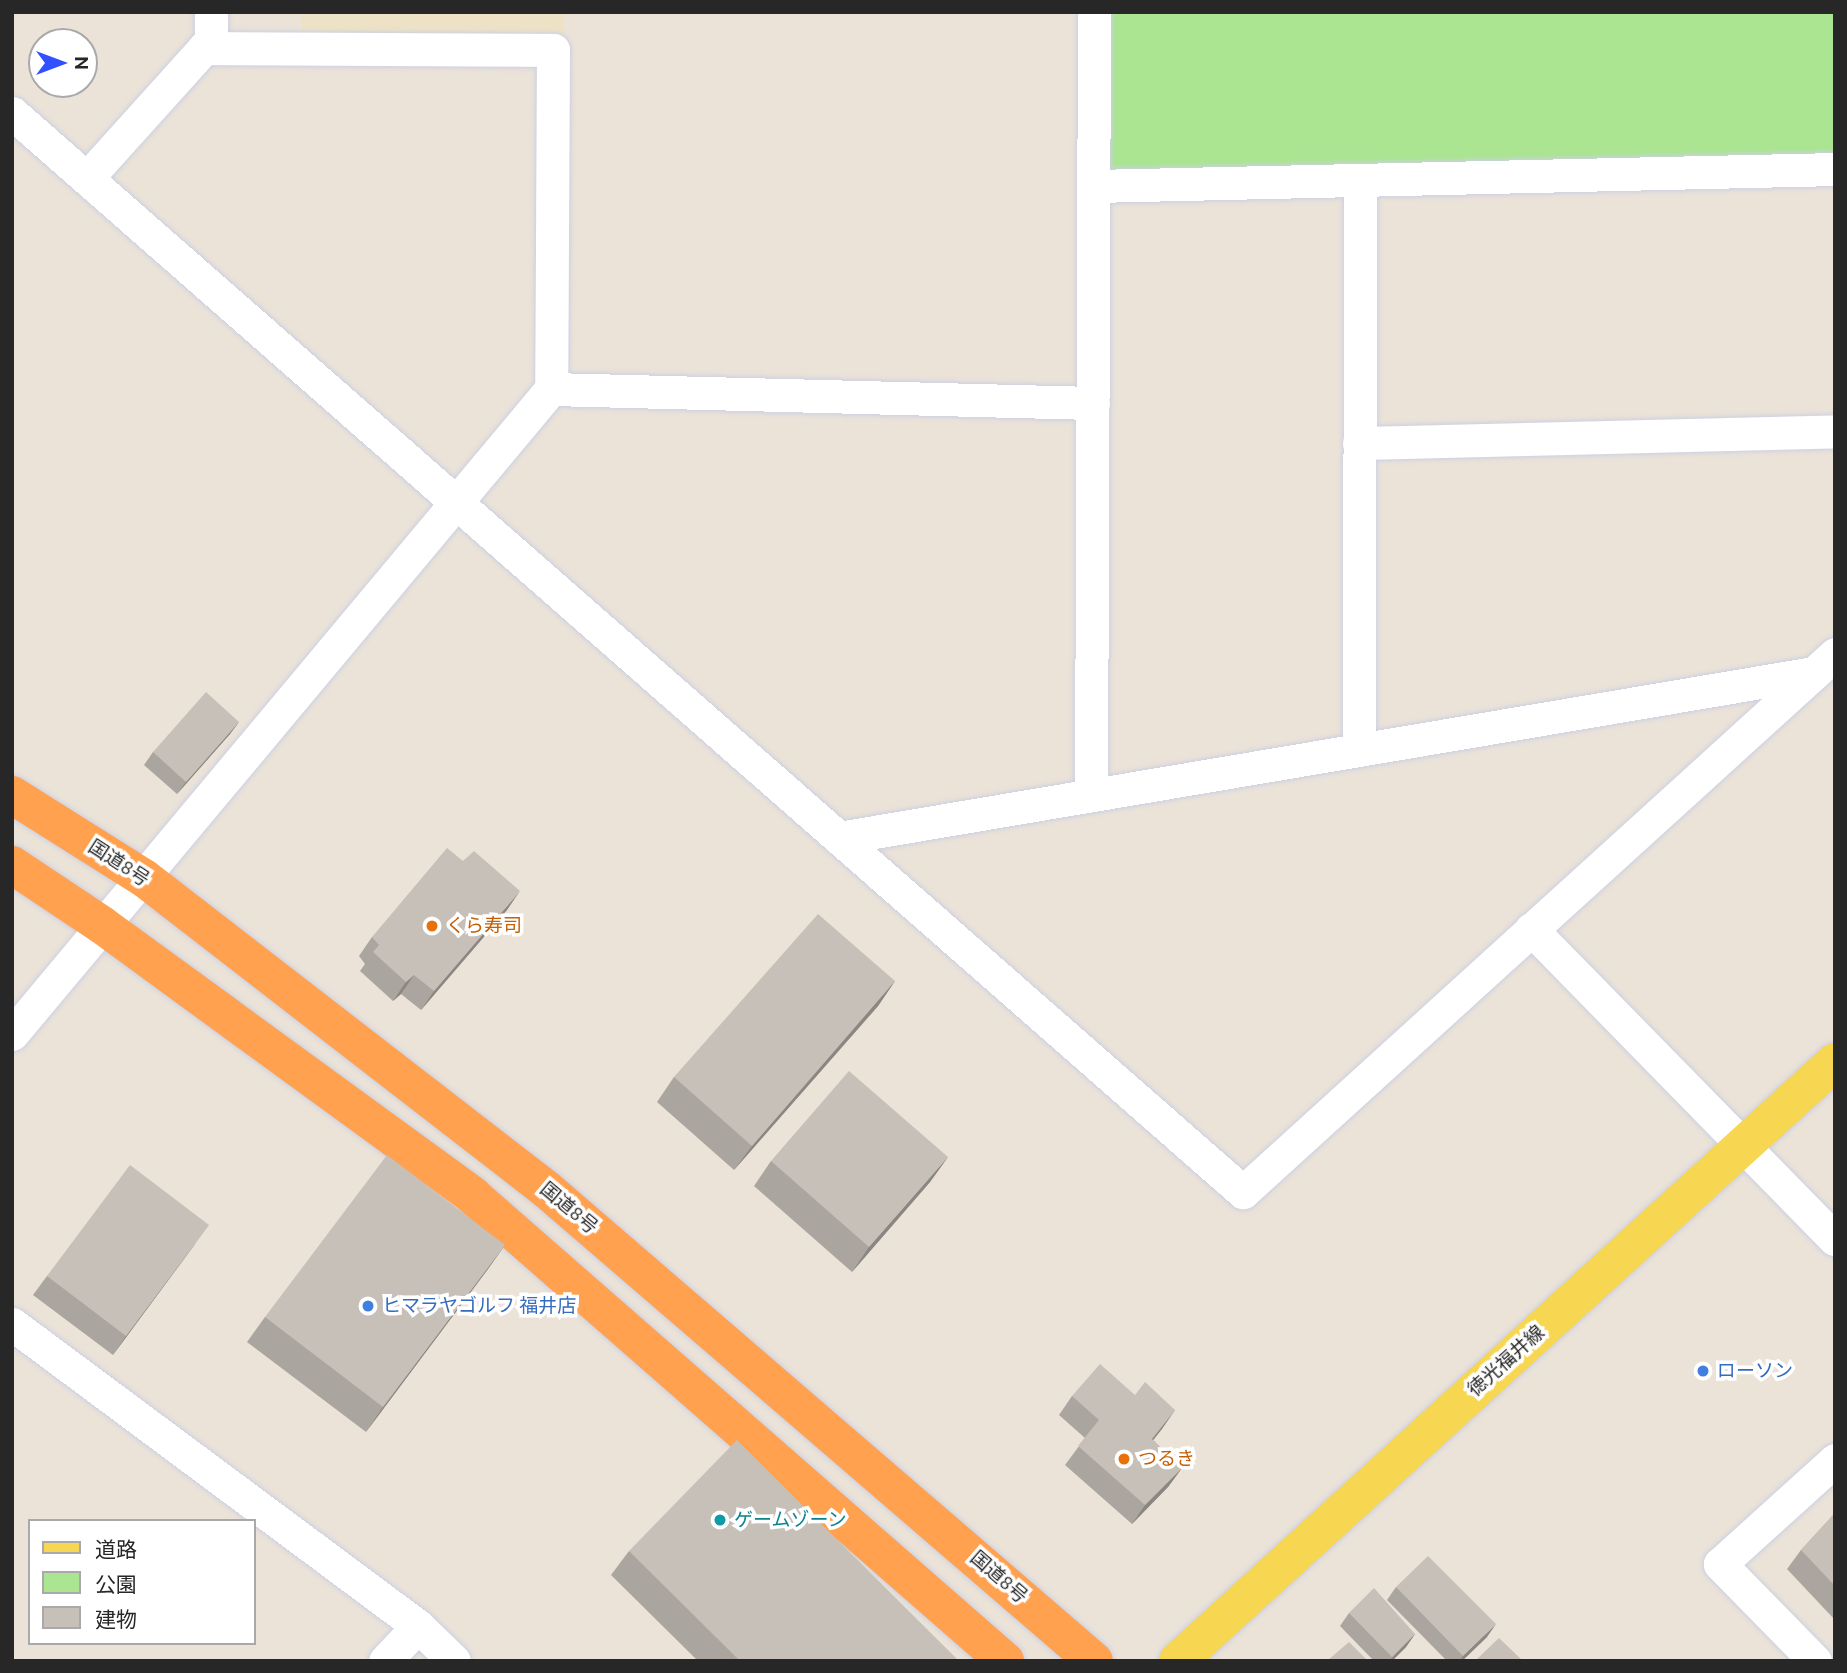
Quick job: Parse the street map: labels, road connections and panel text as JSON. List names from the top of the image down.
{
  "streets": {
    "highway": ["国道8号"],
    "main road": ["徳光福井線"]
  },
  "places": [
    "くら寿司",
    "ヒマラヤゴルフ 福井店",
    "ローソン",
    "つるき",
    "ゲームゾーン"
  ],
  "legend": ["道路", "公園", "建物"],
  "north": "right"
}
